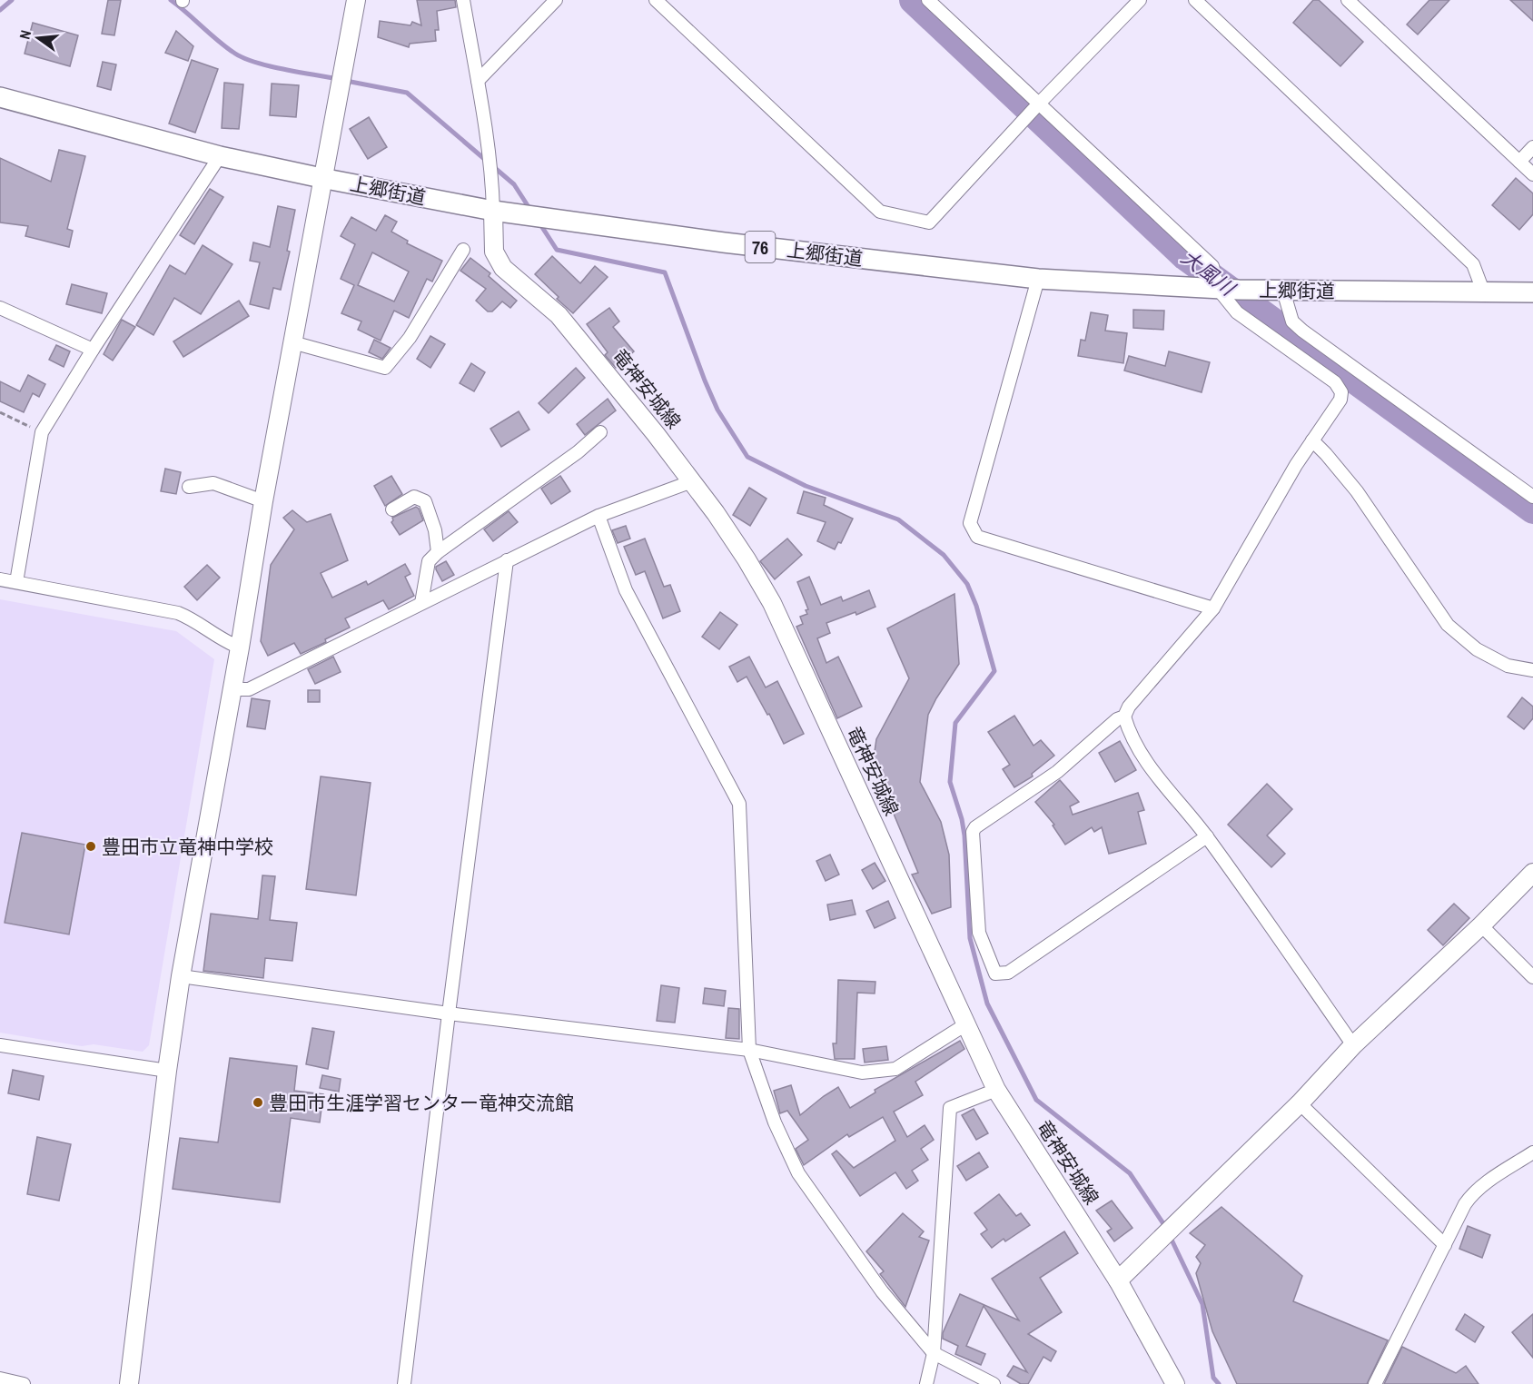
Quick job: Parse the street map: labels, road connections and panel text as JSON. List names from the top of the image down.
{
  "streets": {
    "main road": ["上郷街道", "76"],
    "street": ["竜神安城線"]
  },
  "crossings": [
    ["上郷街道", "竜神安城線"]
  ],
  "water": ["大風川"],
  "places": ["豊田市立竜神中学校", "豊田市生涯学習センター竜神交流館"],
  "north": "left"
}
